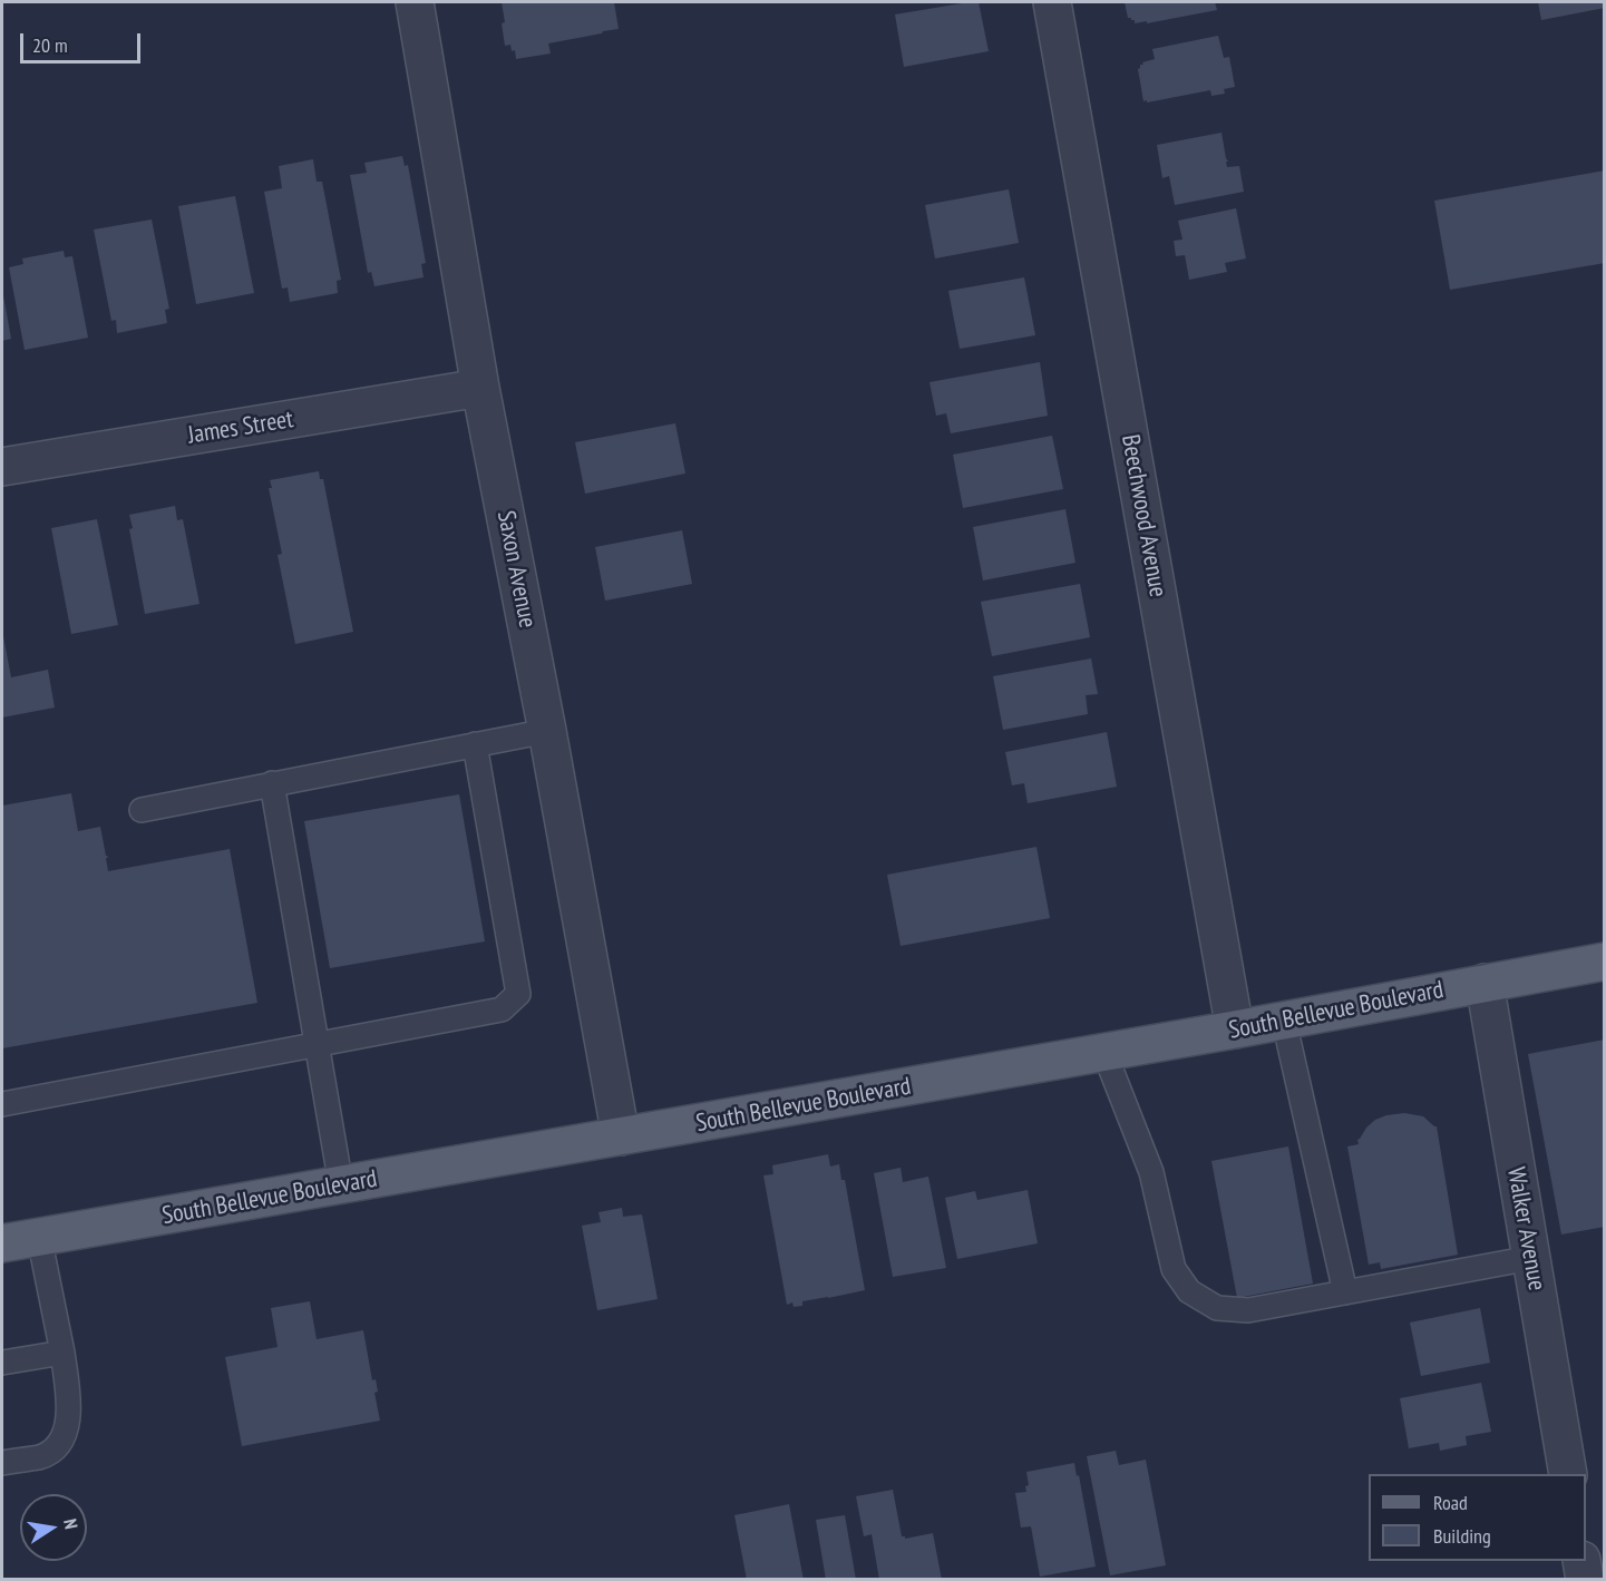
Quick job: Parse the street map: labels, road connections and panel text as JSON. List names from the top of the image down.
{
  "streets": {
    "main road": ["South Bellevue Boulevard"],
    "street": [
      "James Street",
      "Beechwood Avenue",
      "Saxon Avenue",
      "Walker Avenue"
    ]
  },
  "crossings": [
    ["James Street", "Saxon Avenue"],
    ["Beechwood Avenue", "South Bellevue Boulevard"],
    ["Saxon Avenue", "South Bellevue Boulevard"],
    ["South Bellevue Boulevard", "Walker Avenue"]
  ],
  "legend": ["Road", "Building"],
  "scale_bar": "20 m",
  "north": "right"
}
